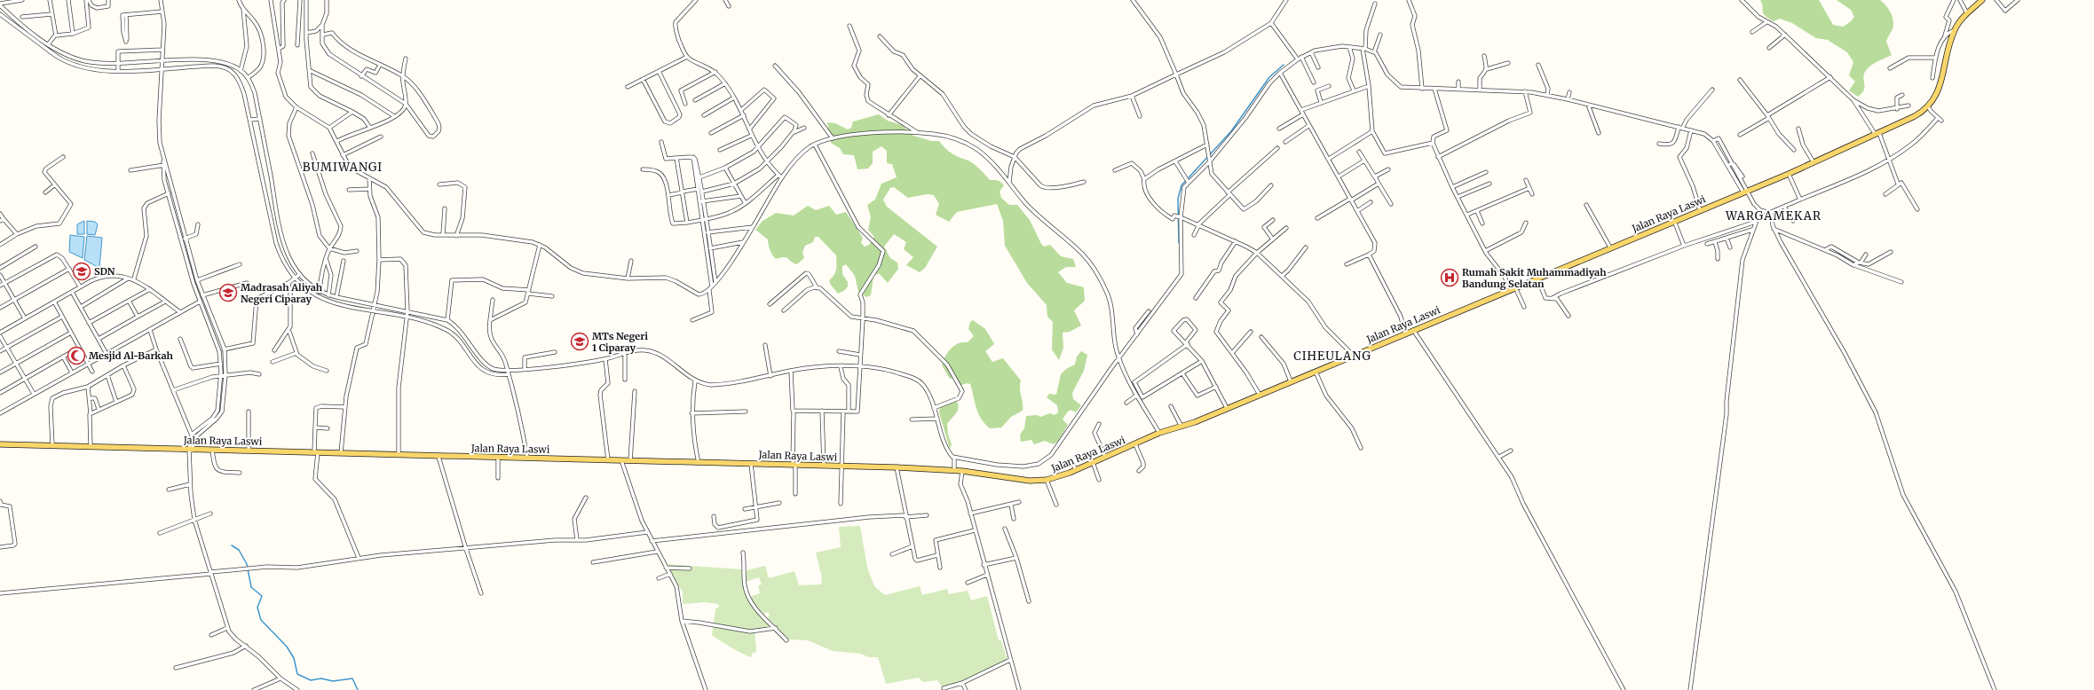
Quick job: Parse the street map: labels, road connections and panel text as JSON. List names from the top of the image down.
{
  "streets": {
    "main road": ["Jalan Raya Laswi"]
  },
  "districts": ["BUMIWANGI", "WARGAMEKAR", "CIHEULANG"],
  "places": {
    "school or university": ["SDN", "Madrasah Aliyah Negeri Ciparay", "MTs Negeri 1 Ciparay"],
    "hospital": ["Rumah Sakit Muhammadiyah Bandung Selatan"],
    "mosque": ["Mesjid Al-Barkah"]
  }
}
